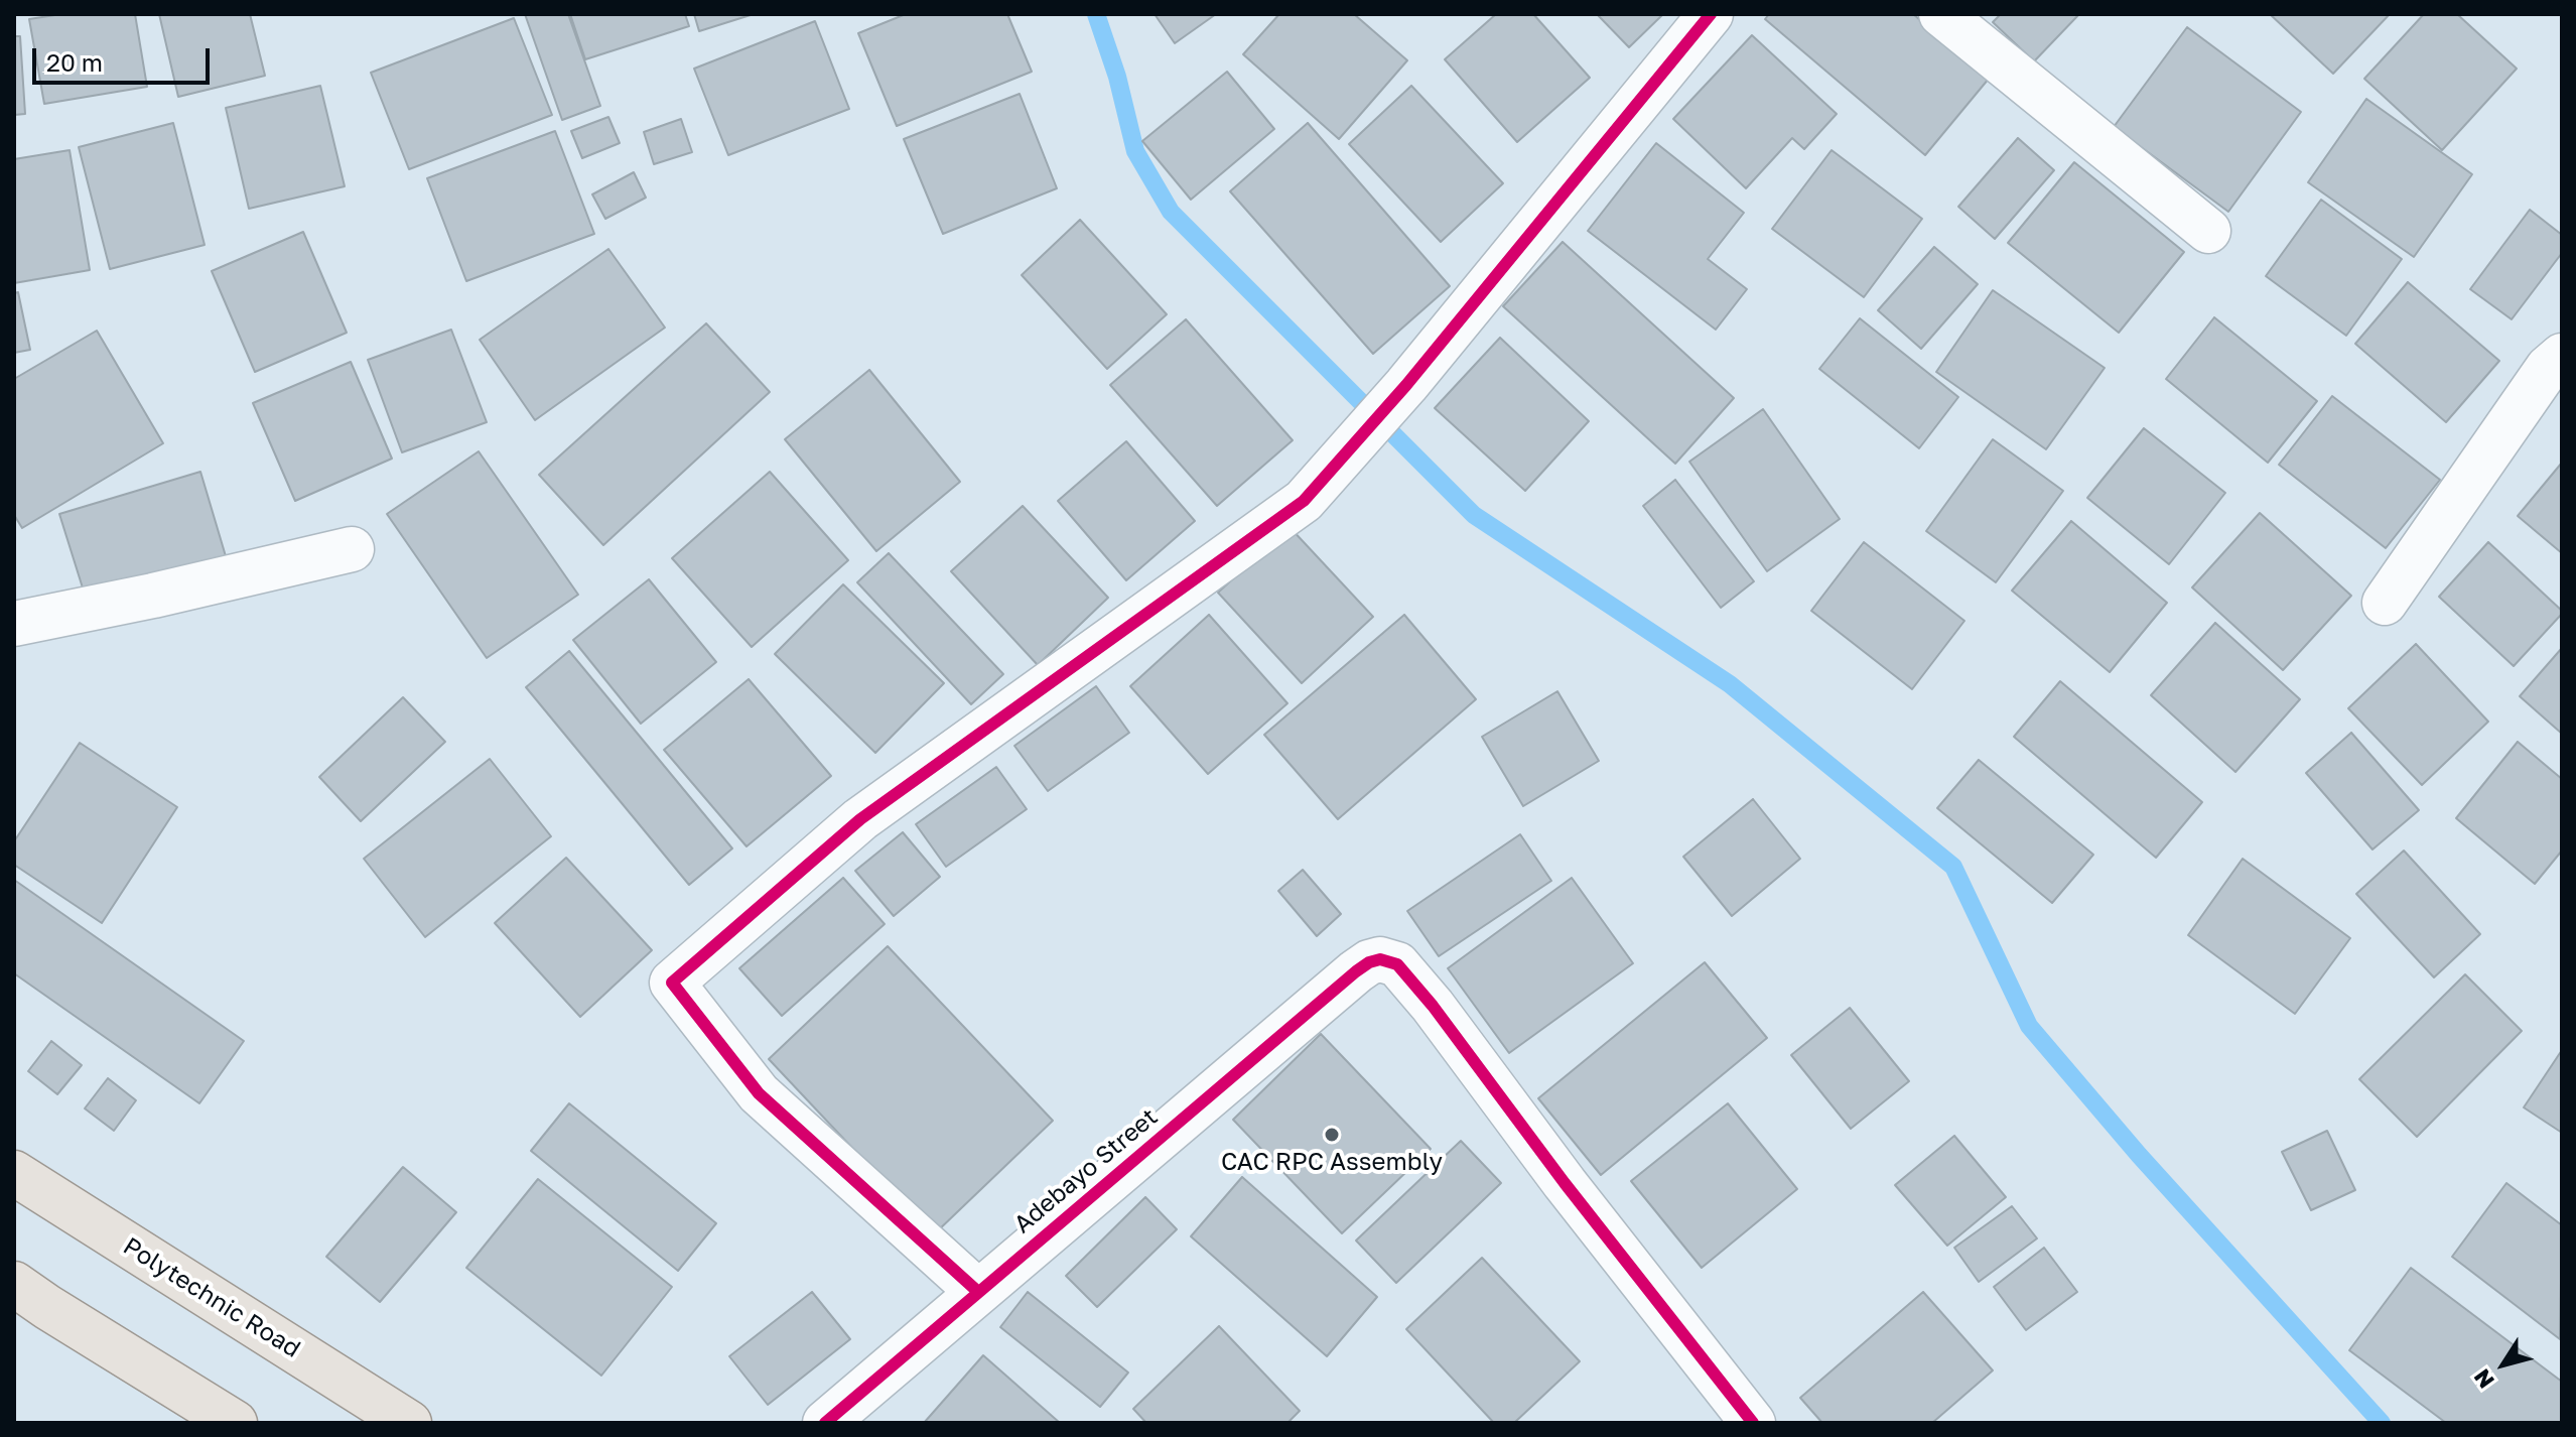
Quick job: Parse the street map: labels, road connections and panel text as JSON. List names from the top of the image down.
{
  "streets": {
    "main road": ["Polytechnic Road"],
    "street": ["Adebayo Street"]
  },
  "places": ["CAC RPC Assembly"],
  "scale_bar": "20 m",
  "north": "bottom left"
}
